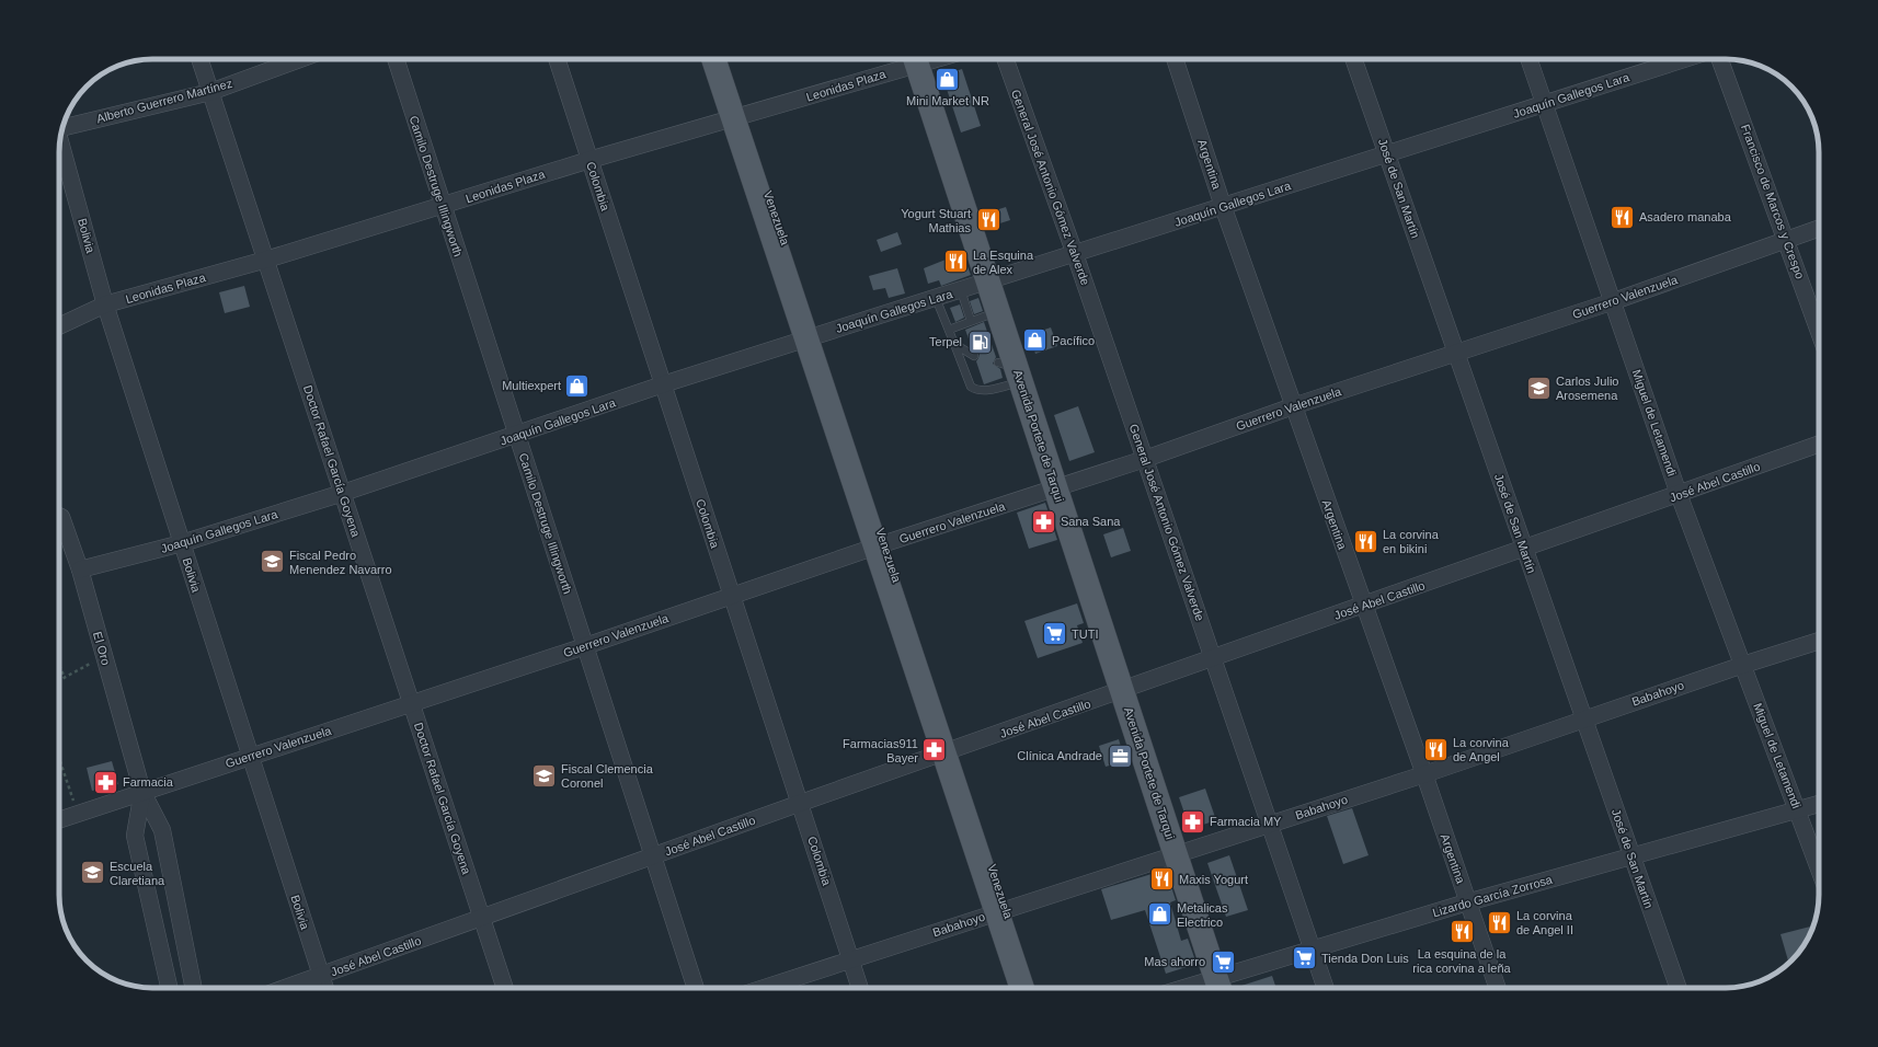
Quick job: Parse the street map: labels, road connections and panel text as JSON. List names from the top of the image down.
{
  "streets": {
    "main road": ["Venezuela", "Avenida Portete de Tarqui"],
    "street": [
      "Leonidas Plaza",
      "Joaquín Gallegos Lara",
      "Alberto Guerrero Martínez",
      "Argentina",
      "Camilo Destruge Illingworth",
      "Colombia",
      "General José Antonio Gómez Valverde",
      "José de San Martín",
      "Francisco de Marcos y Crespo",
      "Bolivia",
      "Guerrero Valenzuela",
      "Miguel de Letamendi",
      "Doctor Rafael García Goyena",
      "José Abel Castillo",
      "El Oro",
      "Babahoyo",
      "Lizardo García Zorrosa"
    ]
  },
  "crossings": [
    ["Leonidas Plaza", "Camilo Destruge Illingworth"],
    ["Leonidas Plaza", "Colombia"],
    ["Leonidas Plaza", "Venezuela"],
    ["Leonidas Plaza", "Bolivia"],
    ["Leonidas Plaza", "Doctor Rafael García Goyena"],
    ["Joaquín Gallegos Lara", "Argentina"],
    ["Joaquín Gallegos Lara", "Camilo Destruge Illingworth"],
    ["Joaquín Gallegos Lara", "Colombia"],
    ["Joaquín Gallegos Lara", "General José Antonio Gómez Valverde"],
    ["Joaquín Gallegos Lara", "José de San Martín"],
    ["Joaquín Gallegos Lara", "Venezuela"],
    ["Joaquín Gallegos Lara", "Bolivia"],
    ["Joaquín Gallegos Lara", "Miguel de Letamendi"],
    ["Joaquín Gallegos Lara", "Avenida Portete de Tarqui"],
    ["Joaquín Gallegos Lara", "Doctor Rafael García Goyena"],
    ["Joaquín Gallegos Lara", "El Oro"],
    ["Alberto Guerrero Martínez", "Doctor Rafael García Goyena"],
    ["Argentina", "Guerrero Valenzuela"],
    ["Argentina", "José Abel Castillo"],
    ["Argentina", "Babahoyo"],
    ["Argentina", "Lizardo García Zorrosa"],
    ["Camilo Destruge Illingworth", "Guerrero Valenzuela"],
    ["Camilo Destruge Illingworth", "José Abel Castillo"],
    ["Colombia", "Guerrero Valenzuela"],
    ["Colombia", "José Abel Castillo"],
    ["Colombia", "Babahoyo"],
    ["General José Antonio Gómez Valverde", "Guerrero Valenzuela"],
    ["General José Antonio Gómez Valverde", "José Abel Castillo"],
    ["General José Antonio Gómez Valverde", "Babahoyo"],
    ["General José Antonio Gómez Valverde", "Lizardo García Zorrosa"],
    ["José de San Martín", "Guerrero Valenzuela"],
    ["José de San Martín", "José Abel Castillo"],
    ["José de San Martín", "Babahoyo"],
    ["José de San Martín", "Lizardo García Zorrosa"],
    ["Francisco de Marcos y Crespo", "Guerrero Valenzuela"],
    ["Venezuela", "Guerrero Valenzuela"],
    ["Venezuela", "José Abel Castillo"],
    ["Venezuela", "Babahoyo"],
    ["Bolivia", "Guerrero Valenzuela"],
    ["Bolivia", "José Abel Castillo"],
    ["Guerrero Valenzuela", "Miguel de Letamendi"],
    ["Guerrero Valenzuela", "Avenida Portete de Tarqui"],
    ["Guerrero Valenzuela", "Doctor Rafael García Goyena"],
    ["Guerrero Valenzuela", "El Oro"],
    ["Miguel de Letamendi", "José Abel Castillo"],
    ["Miguel de Letamendi", "Babahoyo"],
    ["Miguel de Letamendi", "Lizardo García Zorrosa"],
    ["Avenida Portete de Tarqui", "José Abel Castillo"],
    ["Avenida Portete de Tarqui", "Babahoyo"],
    ["Avenida Portete de Tarqui", "Lizardo García Zorrosa"],
    ["Doctor Rafael García Goyena", "José Abel Castillo"]
  ],
  "places": {
    "shop": [
      "Mini Market NR",
      "Pacífico",
      "Multiexpert",
      "Metalicas Electrico"
    ],
    "restaurant": [
      "Asadero manaba",
      "Yogurt Stuart Mathias",
      "La Esquina de Alex",
      "La corvina en bikini",
      "La corvina de Angel",
      "Maxis Yogurt",
      "La corvina de Angel II",
      "La esquina de la rica corvina a leña"
    ],
    "fuel station": ["Terpel"],
    "school or university": [
      "Carlos Julio Arosemena",
      "Fiscal Pedro Menendez Navarro",
      "Fiscal Clemencia Coronel",
      "Escuela Claretiana"
    ],
    "pharmacy": [
      "Sana Sana",
      "Farmacias911 Bayer",
      "Farmacia",
      "Farmacia MY"
    ],
    "supermarket": ["TUTI", "Tienda Don Luis", "Mas ahorro"],
    "office": ["Clínica Andrade"]
  }
}
